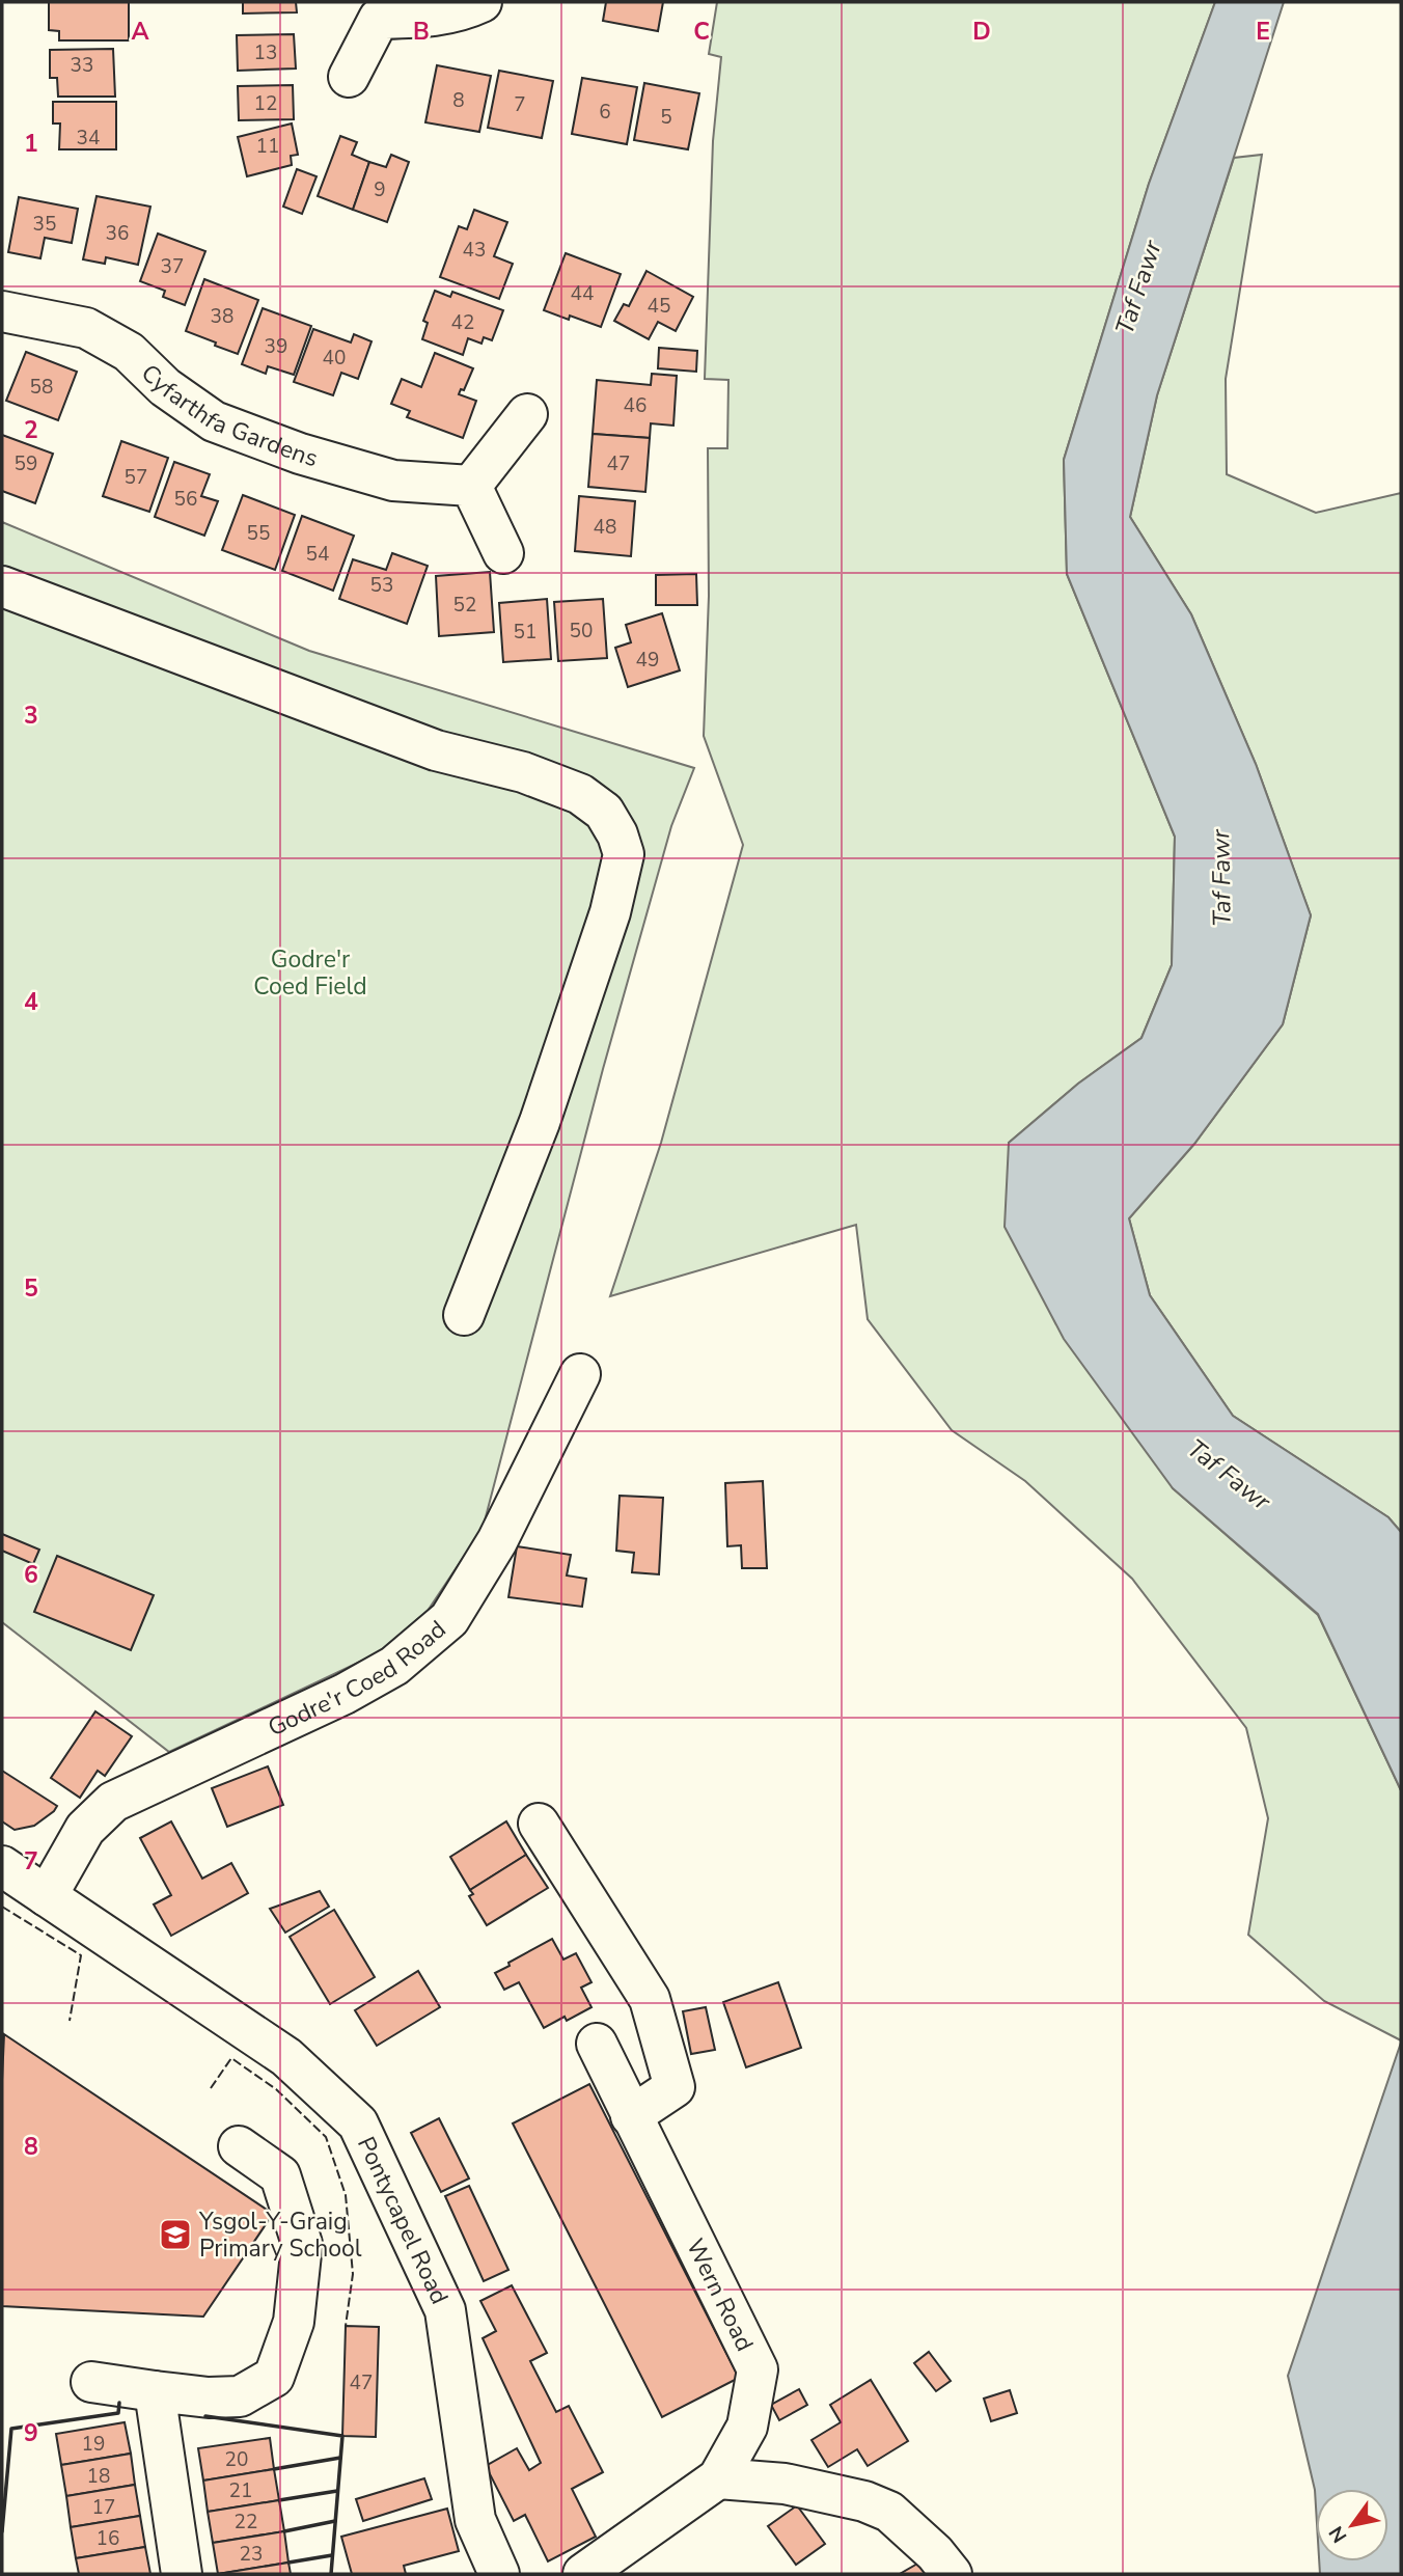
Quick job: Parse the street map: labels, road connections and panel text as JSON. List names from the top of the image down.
{
  "streets": {
    "street": [
      "Cyfarthfa Gardens",
      "Godre'r Coed Road",
      "Pontycapel Road",
      "Wern Road"
    ]
  },
  "crossings": [
    ["Godre'r Coed Road", "Pontycapel Road"]
  ],
  "water": ["Taf Fawr"],
  "parks": ["Godre'r Coed Field"],
  "places": {
    "school or university": ["Ysgol-Y-Graig Primary School"]
  },
  "house_numbers": [
    "13",
    "33",
    "8",
    "12",
    "7",
    "6",
    "5",
    "34",
    "11",
    "9",
    "35",
    "36",
    "43",
    "37",
    "44",
    "45",
    "38",
    "42",
    "39",
    "40",
    "58",
    "46",
    "59",
    "47",
    "57",
    "56",
    "48",
    "55",
    "54",
    "53",
    "52",
    "50",
    "51",
    "49",
    "47",
    "19",
    "20",
    "18",
    "21",
    "17",
    "22",
    "16",
    "23"
  ],
  "north": "bottom left",
  "grid": {
    "columns": [
      "A",
      "B",
      "C",
      "D",
      "E"
    ],
    "rows": [
      "1",
      "2",
      "3",
      "4",
      "5",
      "6",
      "7",
      "8",
      "9"
    ]
  }
}
